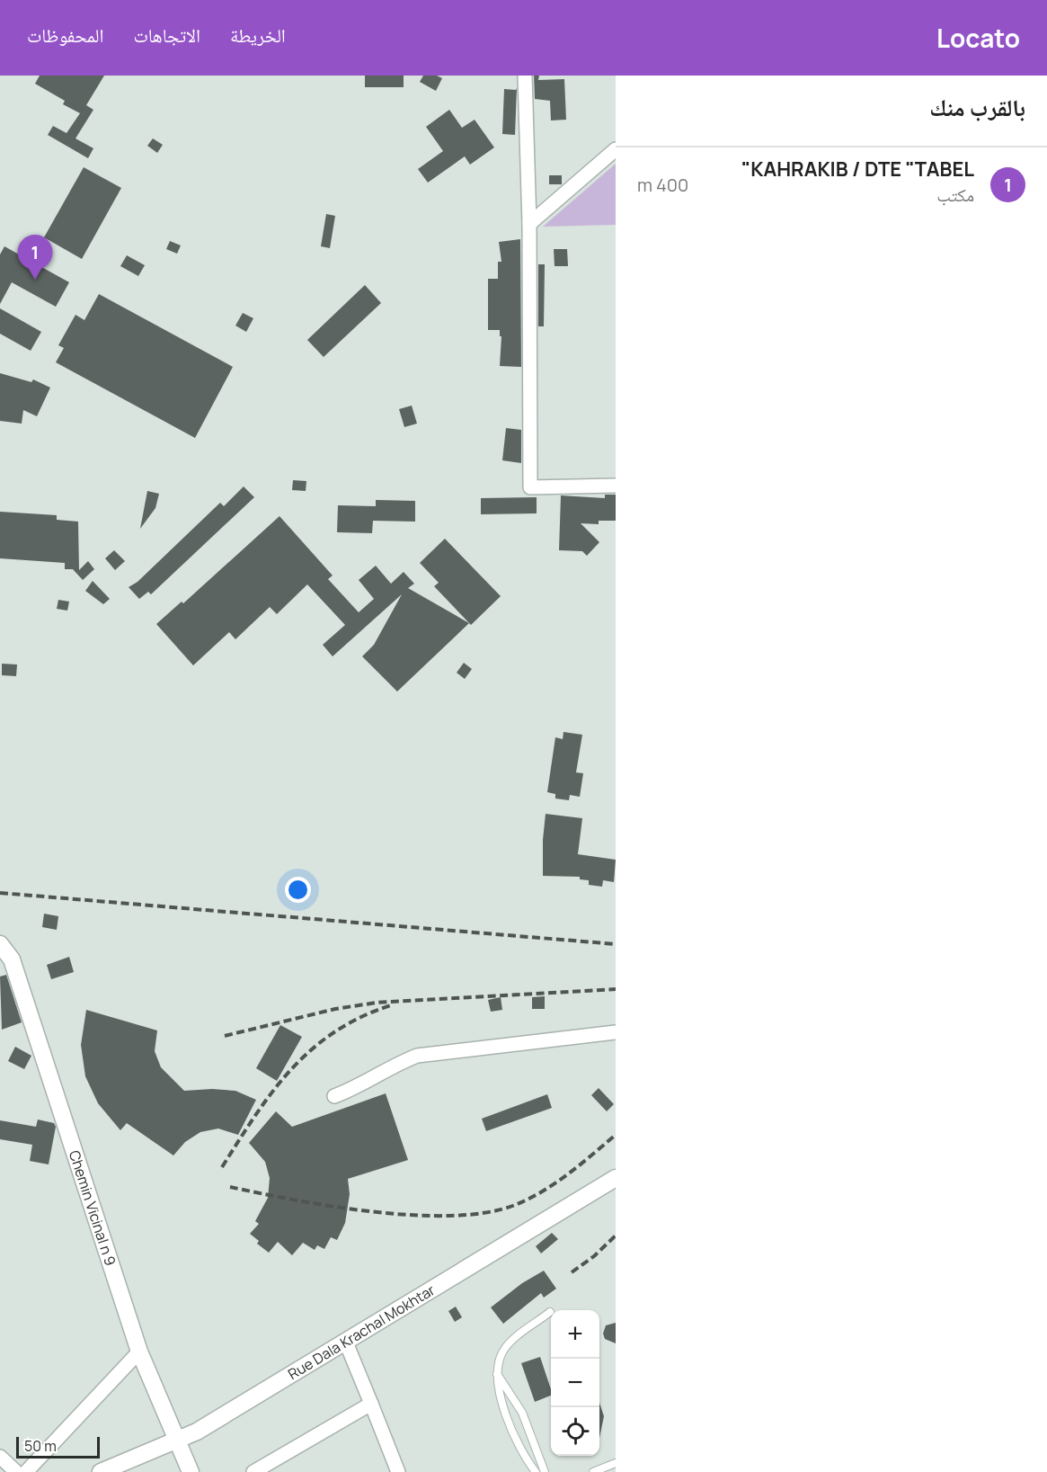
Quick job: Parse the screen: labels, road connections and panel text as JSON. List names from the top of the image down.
{
  "streets": {
    "street": ["Chemin Vicinal n 9", "Rue Dala Krachal Mokhtar"]
  },
  "crossings": [
    ["Chemin Vicinal n 9", "Rue Dala Krachal Mokhtar"]
  ],
  "scale_bar": "50 m",
  "page": {
    "header": "Locato",
    "nav": ["الخريطة", "الاتجاهات", "المحفوظات"],
    "heading": "بالقرب منك",
    "list": [
      {
        "mark": "1",
        "name": "KAHRAKIB / DTE \"TABEL\"",
        "note": "مكتب",
        "value": "400 m"
      }
    ],
    "pins": "1",
    "map_buttons": ["+", "−"],
    "scale": "50 m"
  }
}
